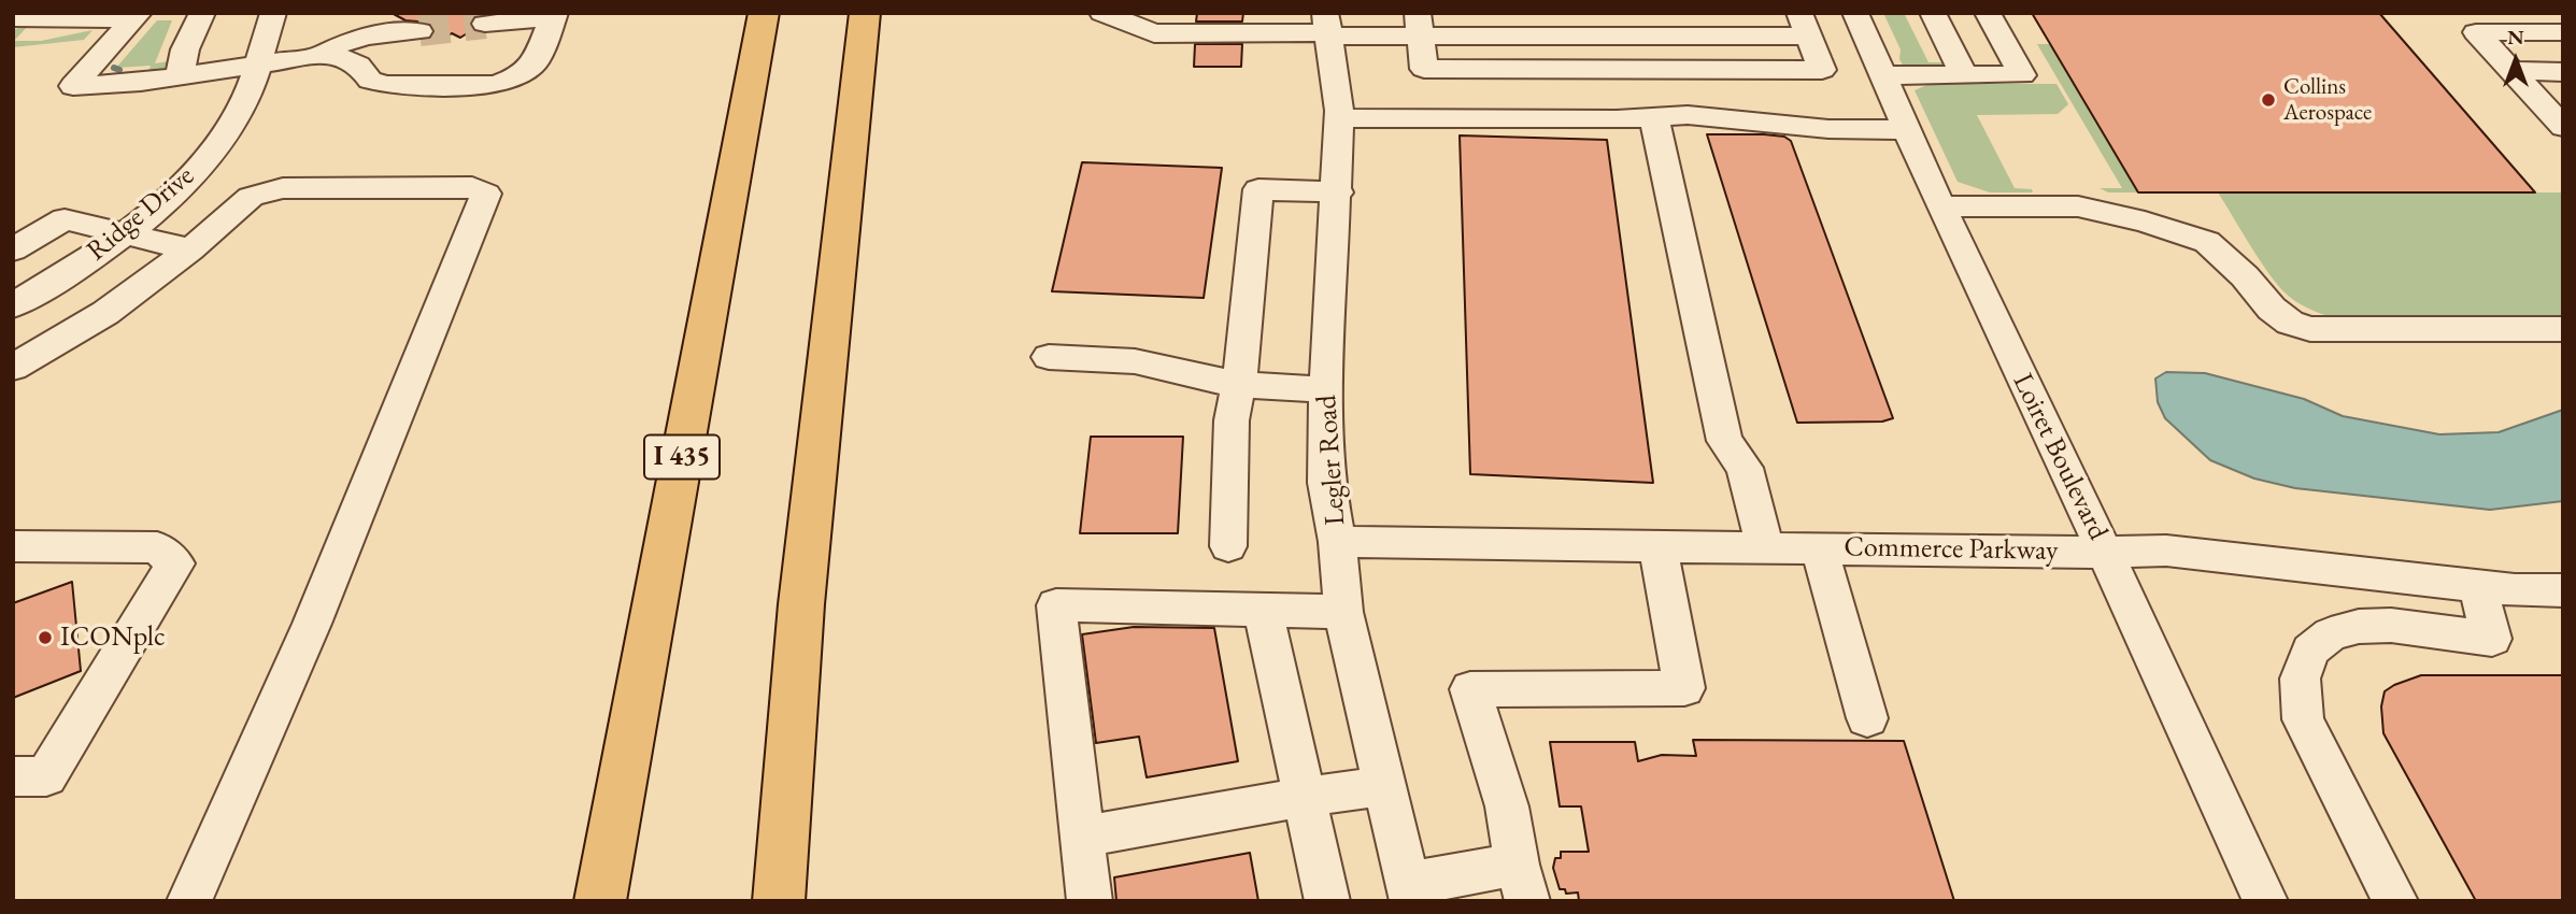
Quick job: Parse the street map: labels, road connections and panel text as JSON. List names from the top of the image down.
{
  "streets": {
    "highway": ["I 435"],
    "street": [
      "Ridge Drive",
      "Loiret Boulevard",
      "Legler Road",
      "Commerce Parkway"
    ]
  },
  "crossings": [
    ["Loiret Boulevard", "Commerce Parkway"],
    ["Legler Road", "Commerce Parkway"]
  ],
  "places": ["Collins Aerospace", "ICONplc"],
  "north": "top"
}
